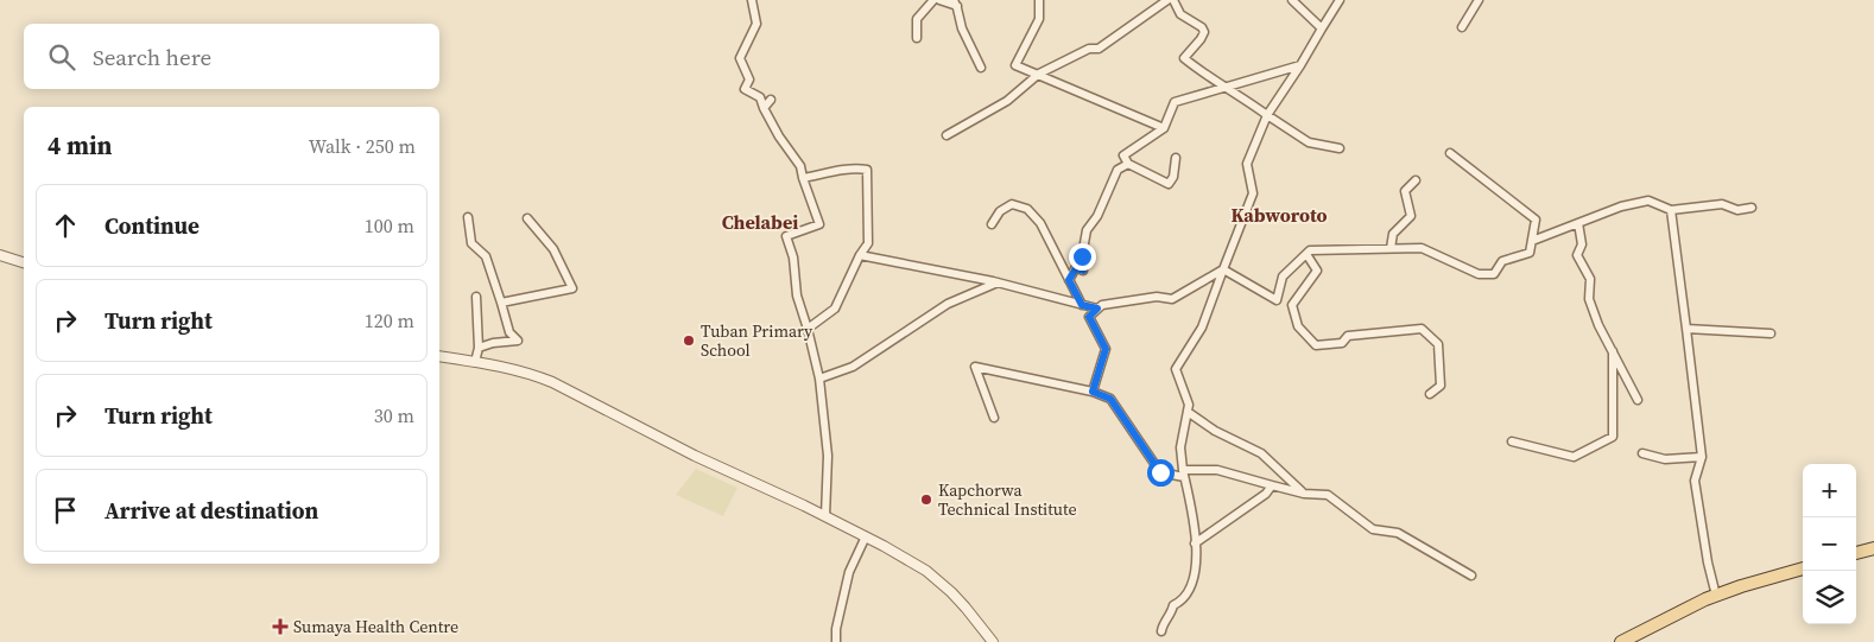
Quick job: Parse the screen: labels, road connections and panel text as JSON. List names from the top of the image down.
{
  "districts": ["Kabworoto", "Chelabei"],
  "places": {
    "other": ["Tuban Primary School", "Kapchorwa Technical Institute"],
    "health": ["Sumaya Health Centre"]
  },
  "page": {
    "search": "Search here",
    "heading": ["4 min", "Walk · 250 m"],
    "list": [
      ["Continue", "100 m"],
      ["Turn right", "120 m"],
      ["Turn right", "30 m"],
      "Arrive at destination"
    ],
    "map_buttons": ["+", "−"]
  }
}
